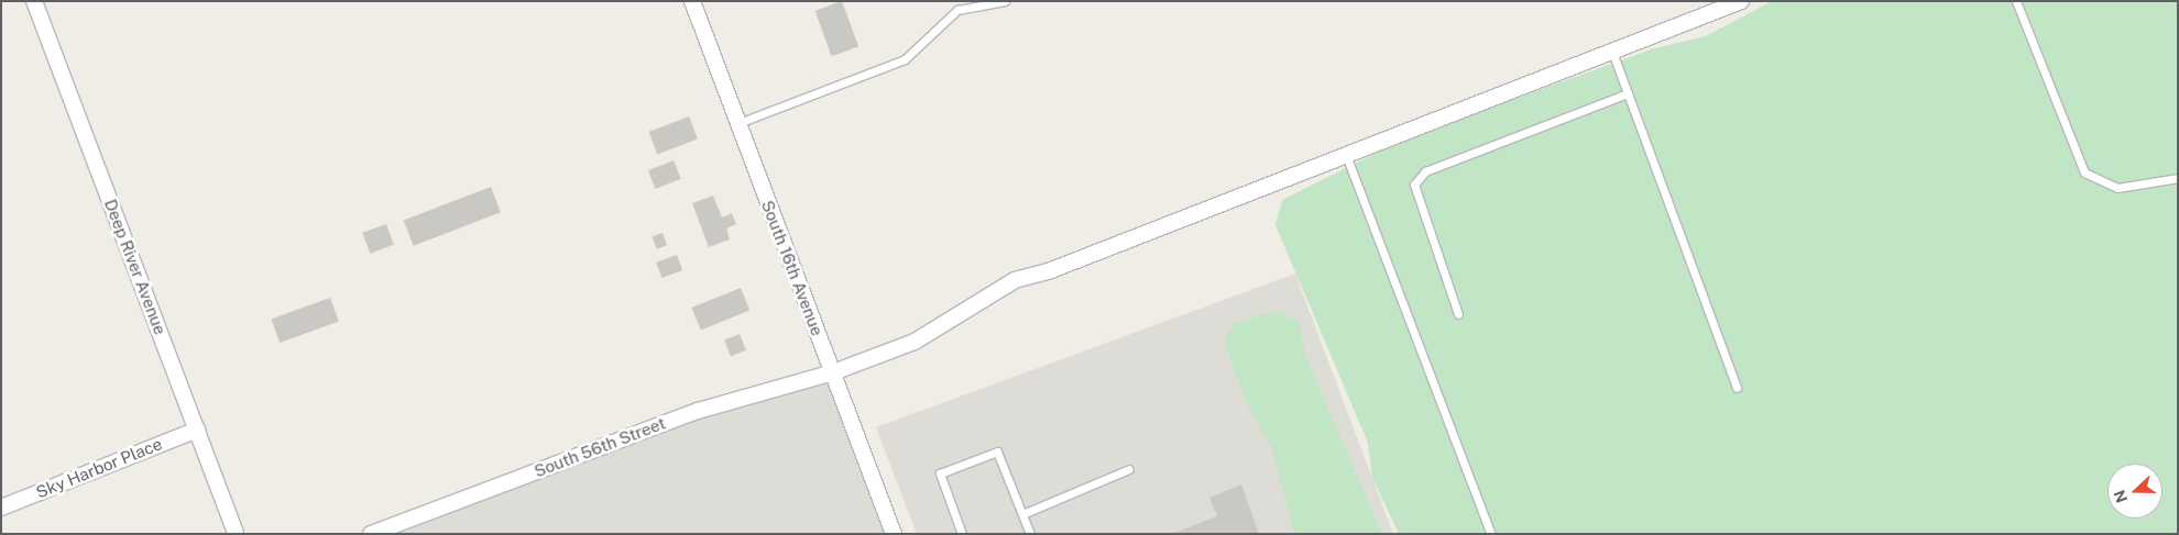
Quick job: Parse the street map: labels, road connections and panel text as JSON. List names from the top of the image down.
{
  "streets": {
    "street": [
      "Deep River Avenue",
      "South 16th Avenue",
      "South 56th Street",
      "Sky Harbor Place"
    ]
  },
  "crossings": [
    ["Deep River Avenue", "Sky Harbor Place"],
    ["South 16th Avenue", "South 56th Street"]
  ],
  "north": "left"
}
